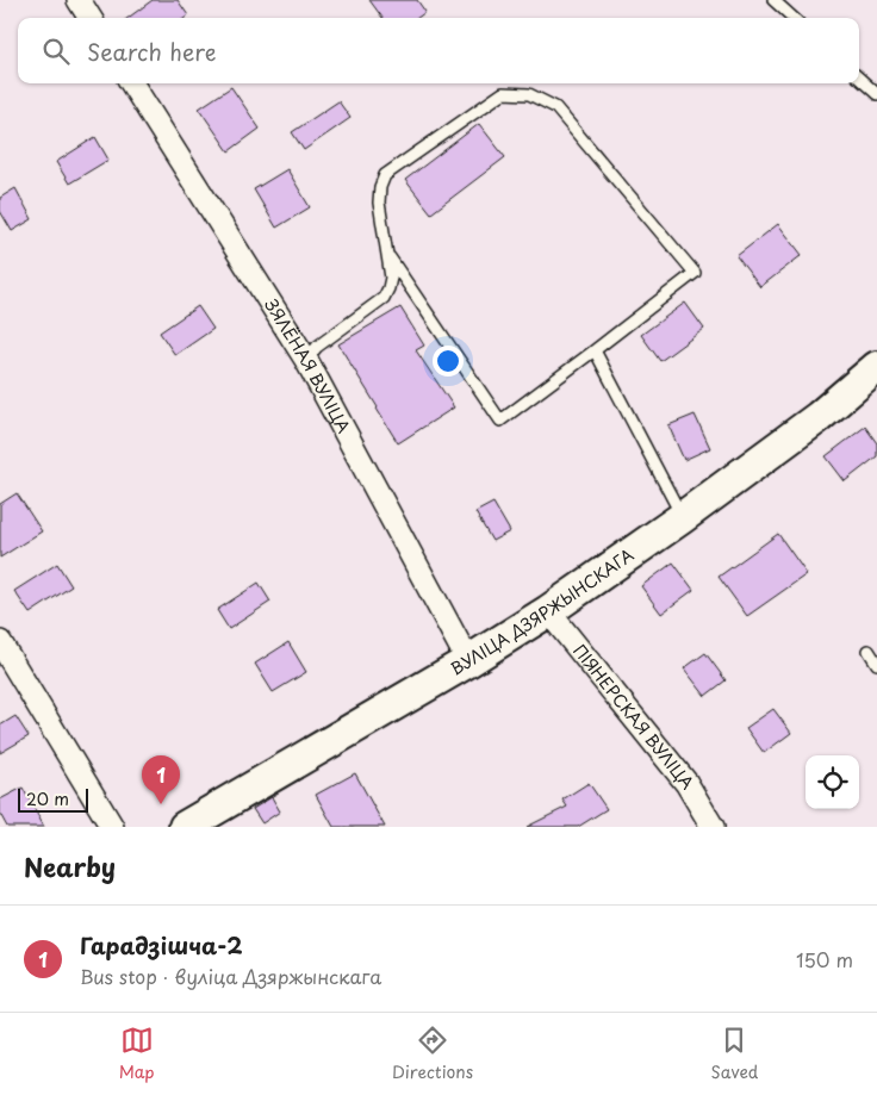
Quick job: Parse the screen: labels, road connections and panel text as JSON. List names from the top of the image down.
{
  "streets": {
    "street": ["ЗЯЛЁНАЯ ВУЛІЦА", "ВУЛІЦА ДЗЯРЖЫНСКАГА", "ПІЯНЕРСКАЯ ВУЛІЦА"]
  },
  "crossings": [
    ["ЗЯЛЁНАЯ ВУЛІЦА", "ВУЛІЦА ДЗЯРЖЫНСКАГА"],
    ["ВУЛІЦА ДЗЯРЖЫНСКАГА", "ПІЯНЕРСКАЯ ВУЛІЦА"]
  ],
  "scale_bar": "20 m",
  "page": {
    "search": "Search here",
    "pins": "1",
    "scale": "20 m",
    "heading": "Nearby",
    "list": [
      {
        "mark": "1",
        "name": "Гарадзішча-2",
        "note": "Bus stop · вуліца Дзяржынскага",
        "value": "150 m"
      }
    ],
    "nav": ["Map", "Directions", "Saved"]
  }
}
